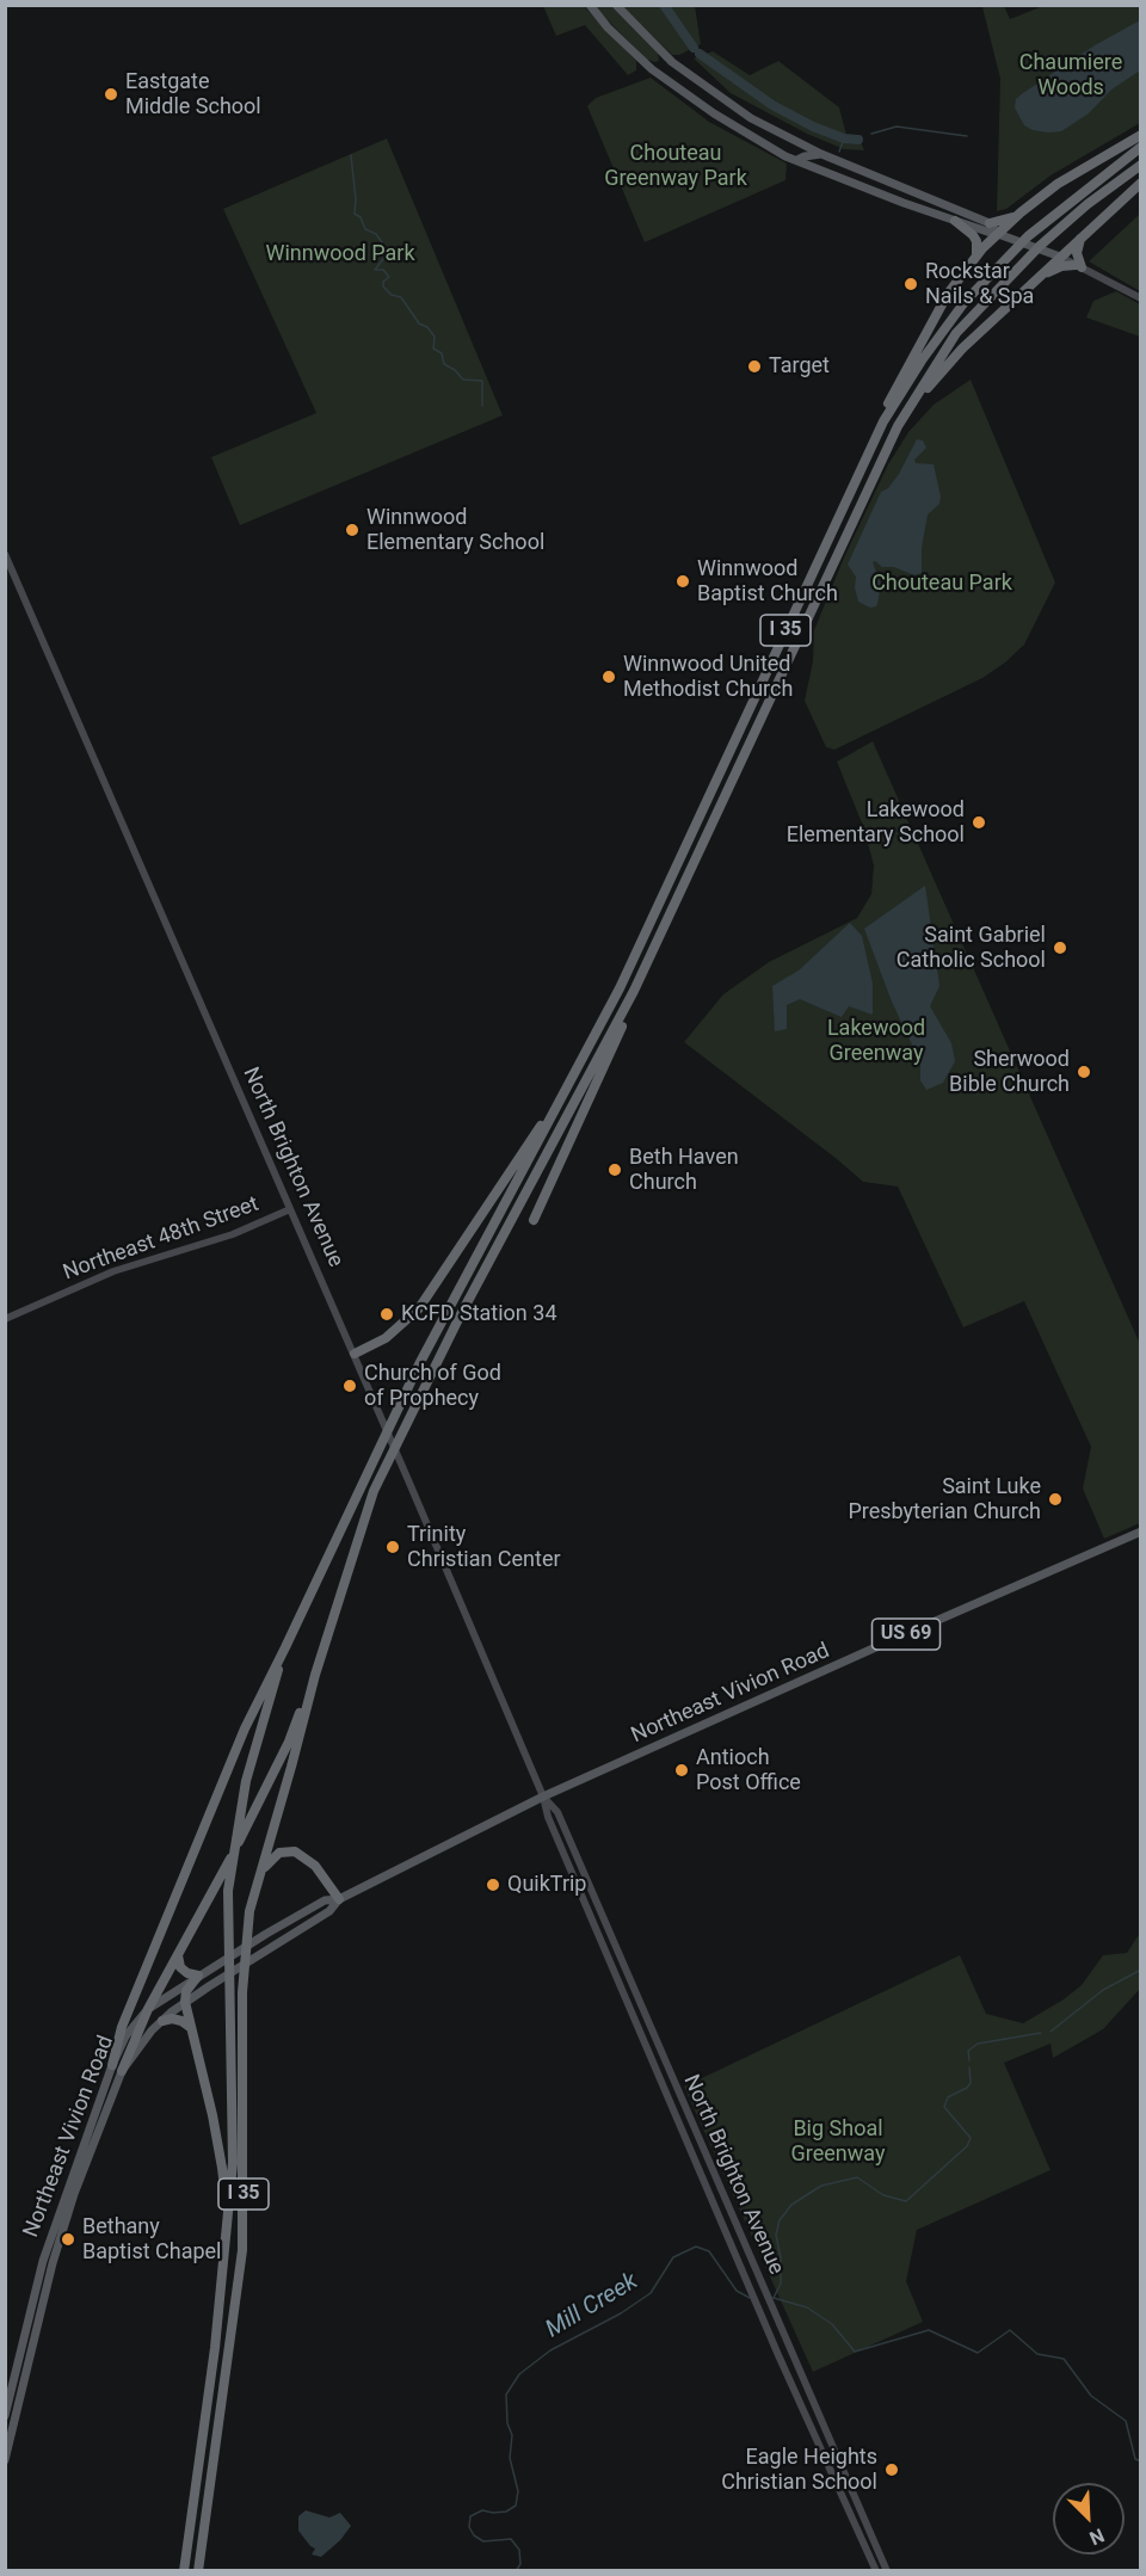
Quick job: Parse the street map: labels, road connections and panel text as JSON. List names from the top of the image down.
{
  "streets": {
    "highway": ["I 35"],
    "main road": [
      "North Brighton Avenue",
      "Northeast 48th Street",
      "US 69",
      "Northeast Vivion Road"
    ]
  },
  "crossings": [
    ["North Brighton Avenue", "Northeast 48th Street"],
    ["North Brighton Avenue", "Northeast Vivion Road"]
  ],
  "water": ["Mill Creek"],
  "parks": [
    "Chaumiere Woods",
    "Chouteau Greenway Park",
    "Winnwood Park",
    "Chouteau Park",
    "Lakewood Greenway",
    "Big Shoal Greenway"
  ],
  "places": [
    "Eastgate Middle School",
    "Rockstar Nails & Spa",
    "Target",
    "Winnwood Elementary School",
    "Winnwood Baptist Church",
    "Winnwood United Methodist Church",
    "Lakewood Elementary School",
    "Saint Gabriel Catholic School",
    "Sherwood Bible Church",
    "Beth Haven Church",
    "KCFD Station 34",
    "Church of God of Prophecy",
    "Saint Luke Presbyterian Church",
    "Trinity Christian Center",
    "Antioch Post Office",
    "QuikTrip",
    "Bethany Baptist Chapel",
    "Eagle Heights Christian School"
  ],
  "north": "bottom right"
}
